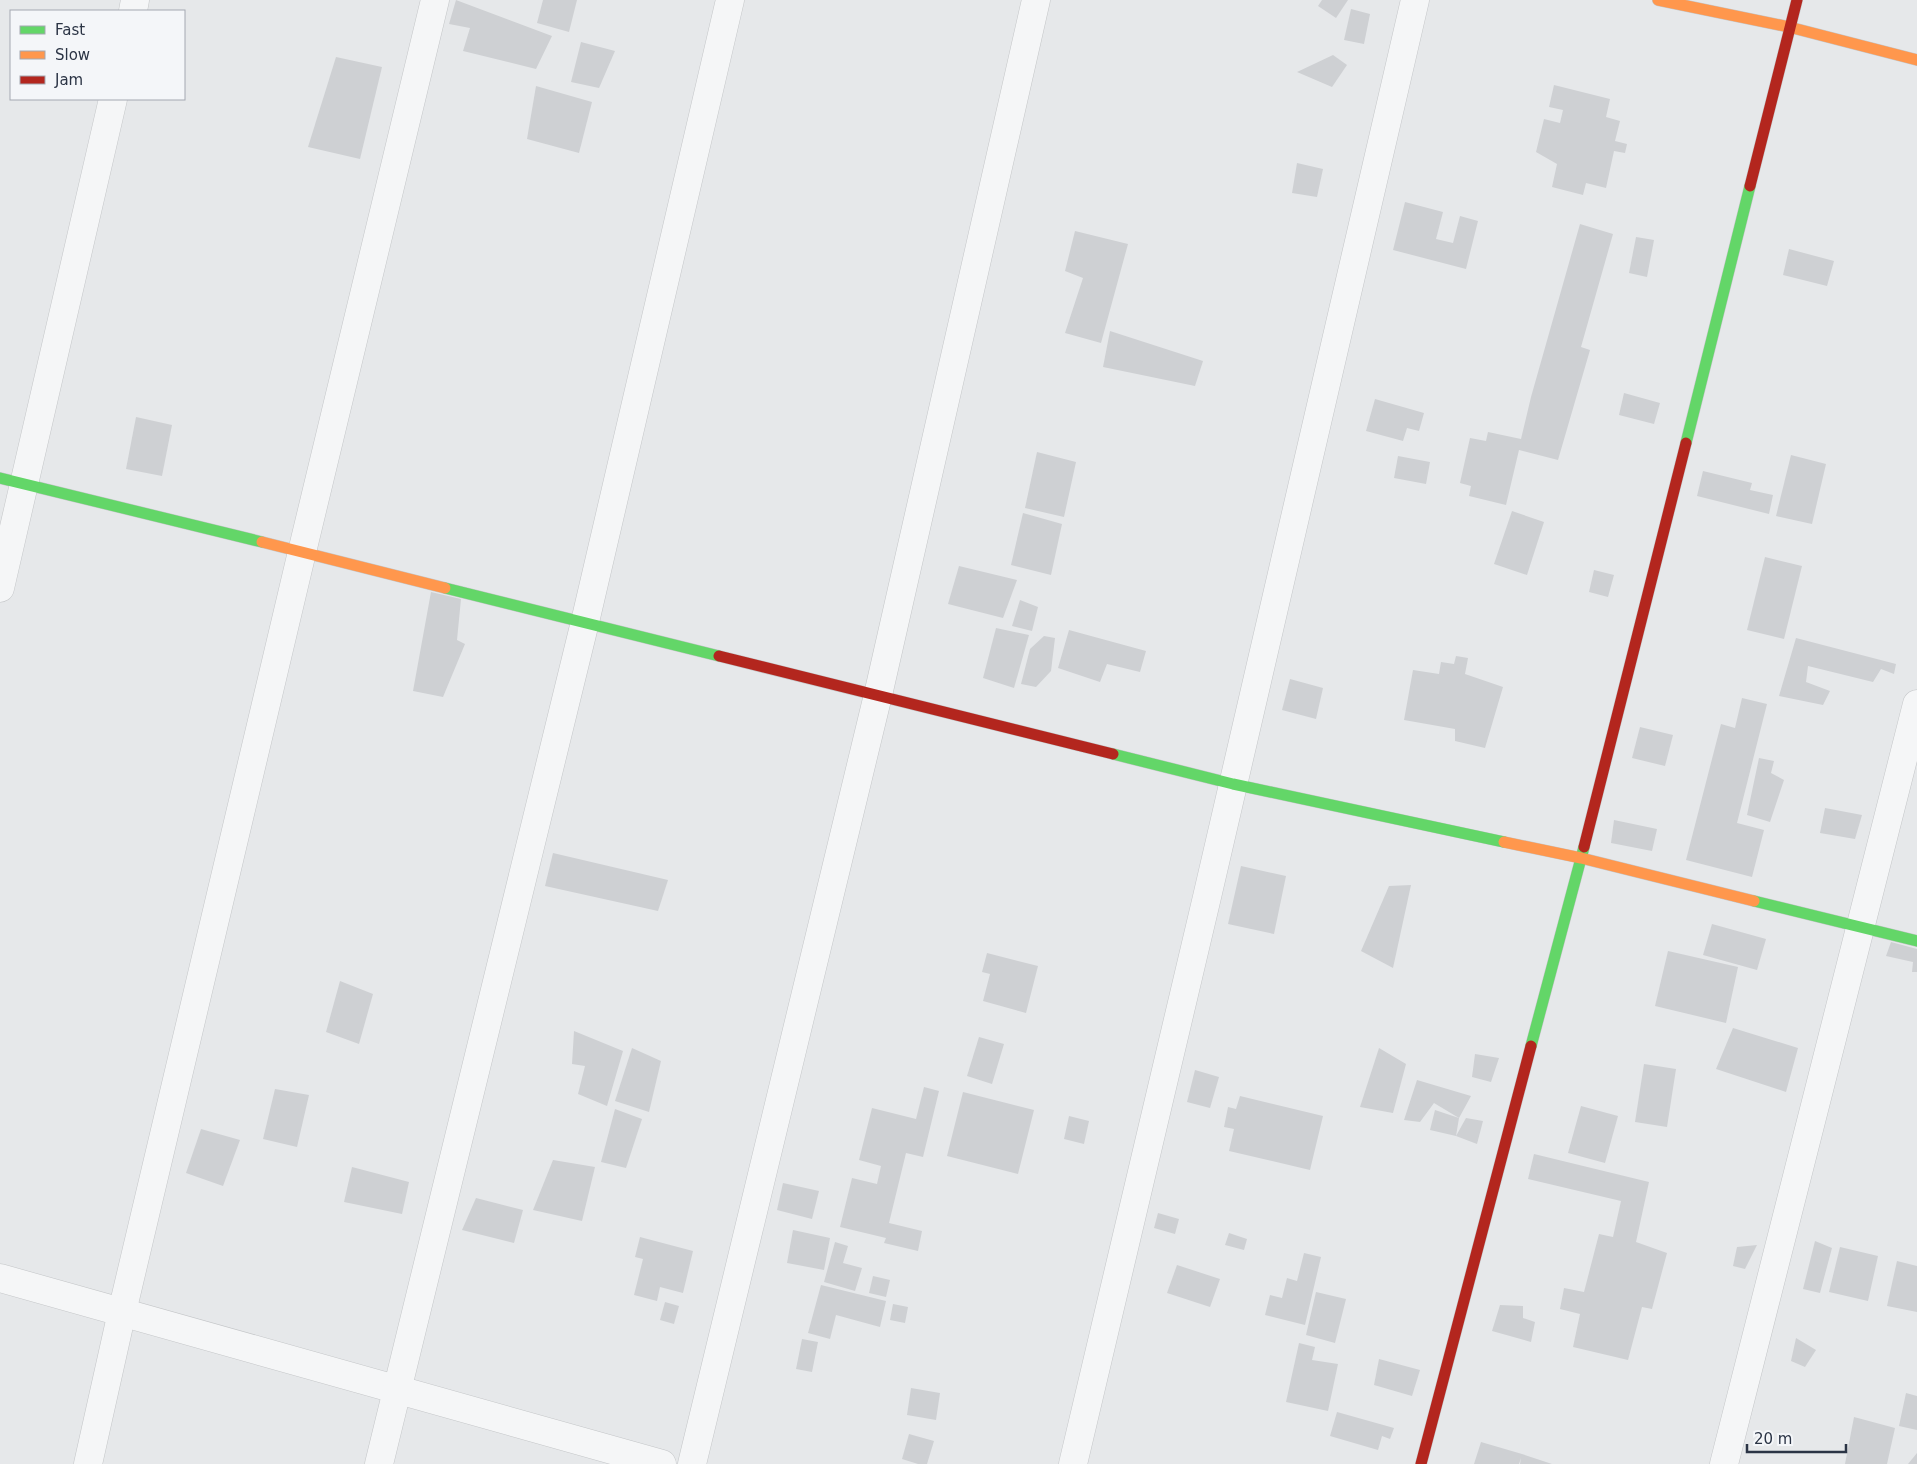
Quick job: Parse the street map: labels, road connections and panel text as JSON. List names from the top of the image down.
{
  "legend": ["Fast", "Slow", "Jam"],
  "scale_bar": "20 m"
}
